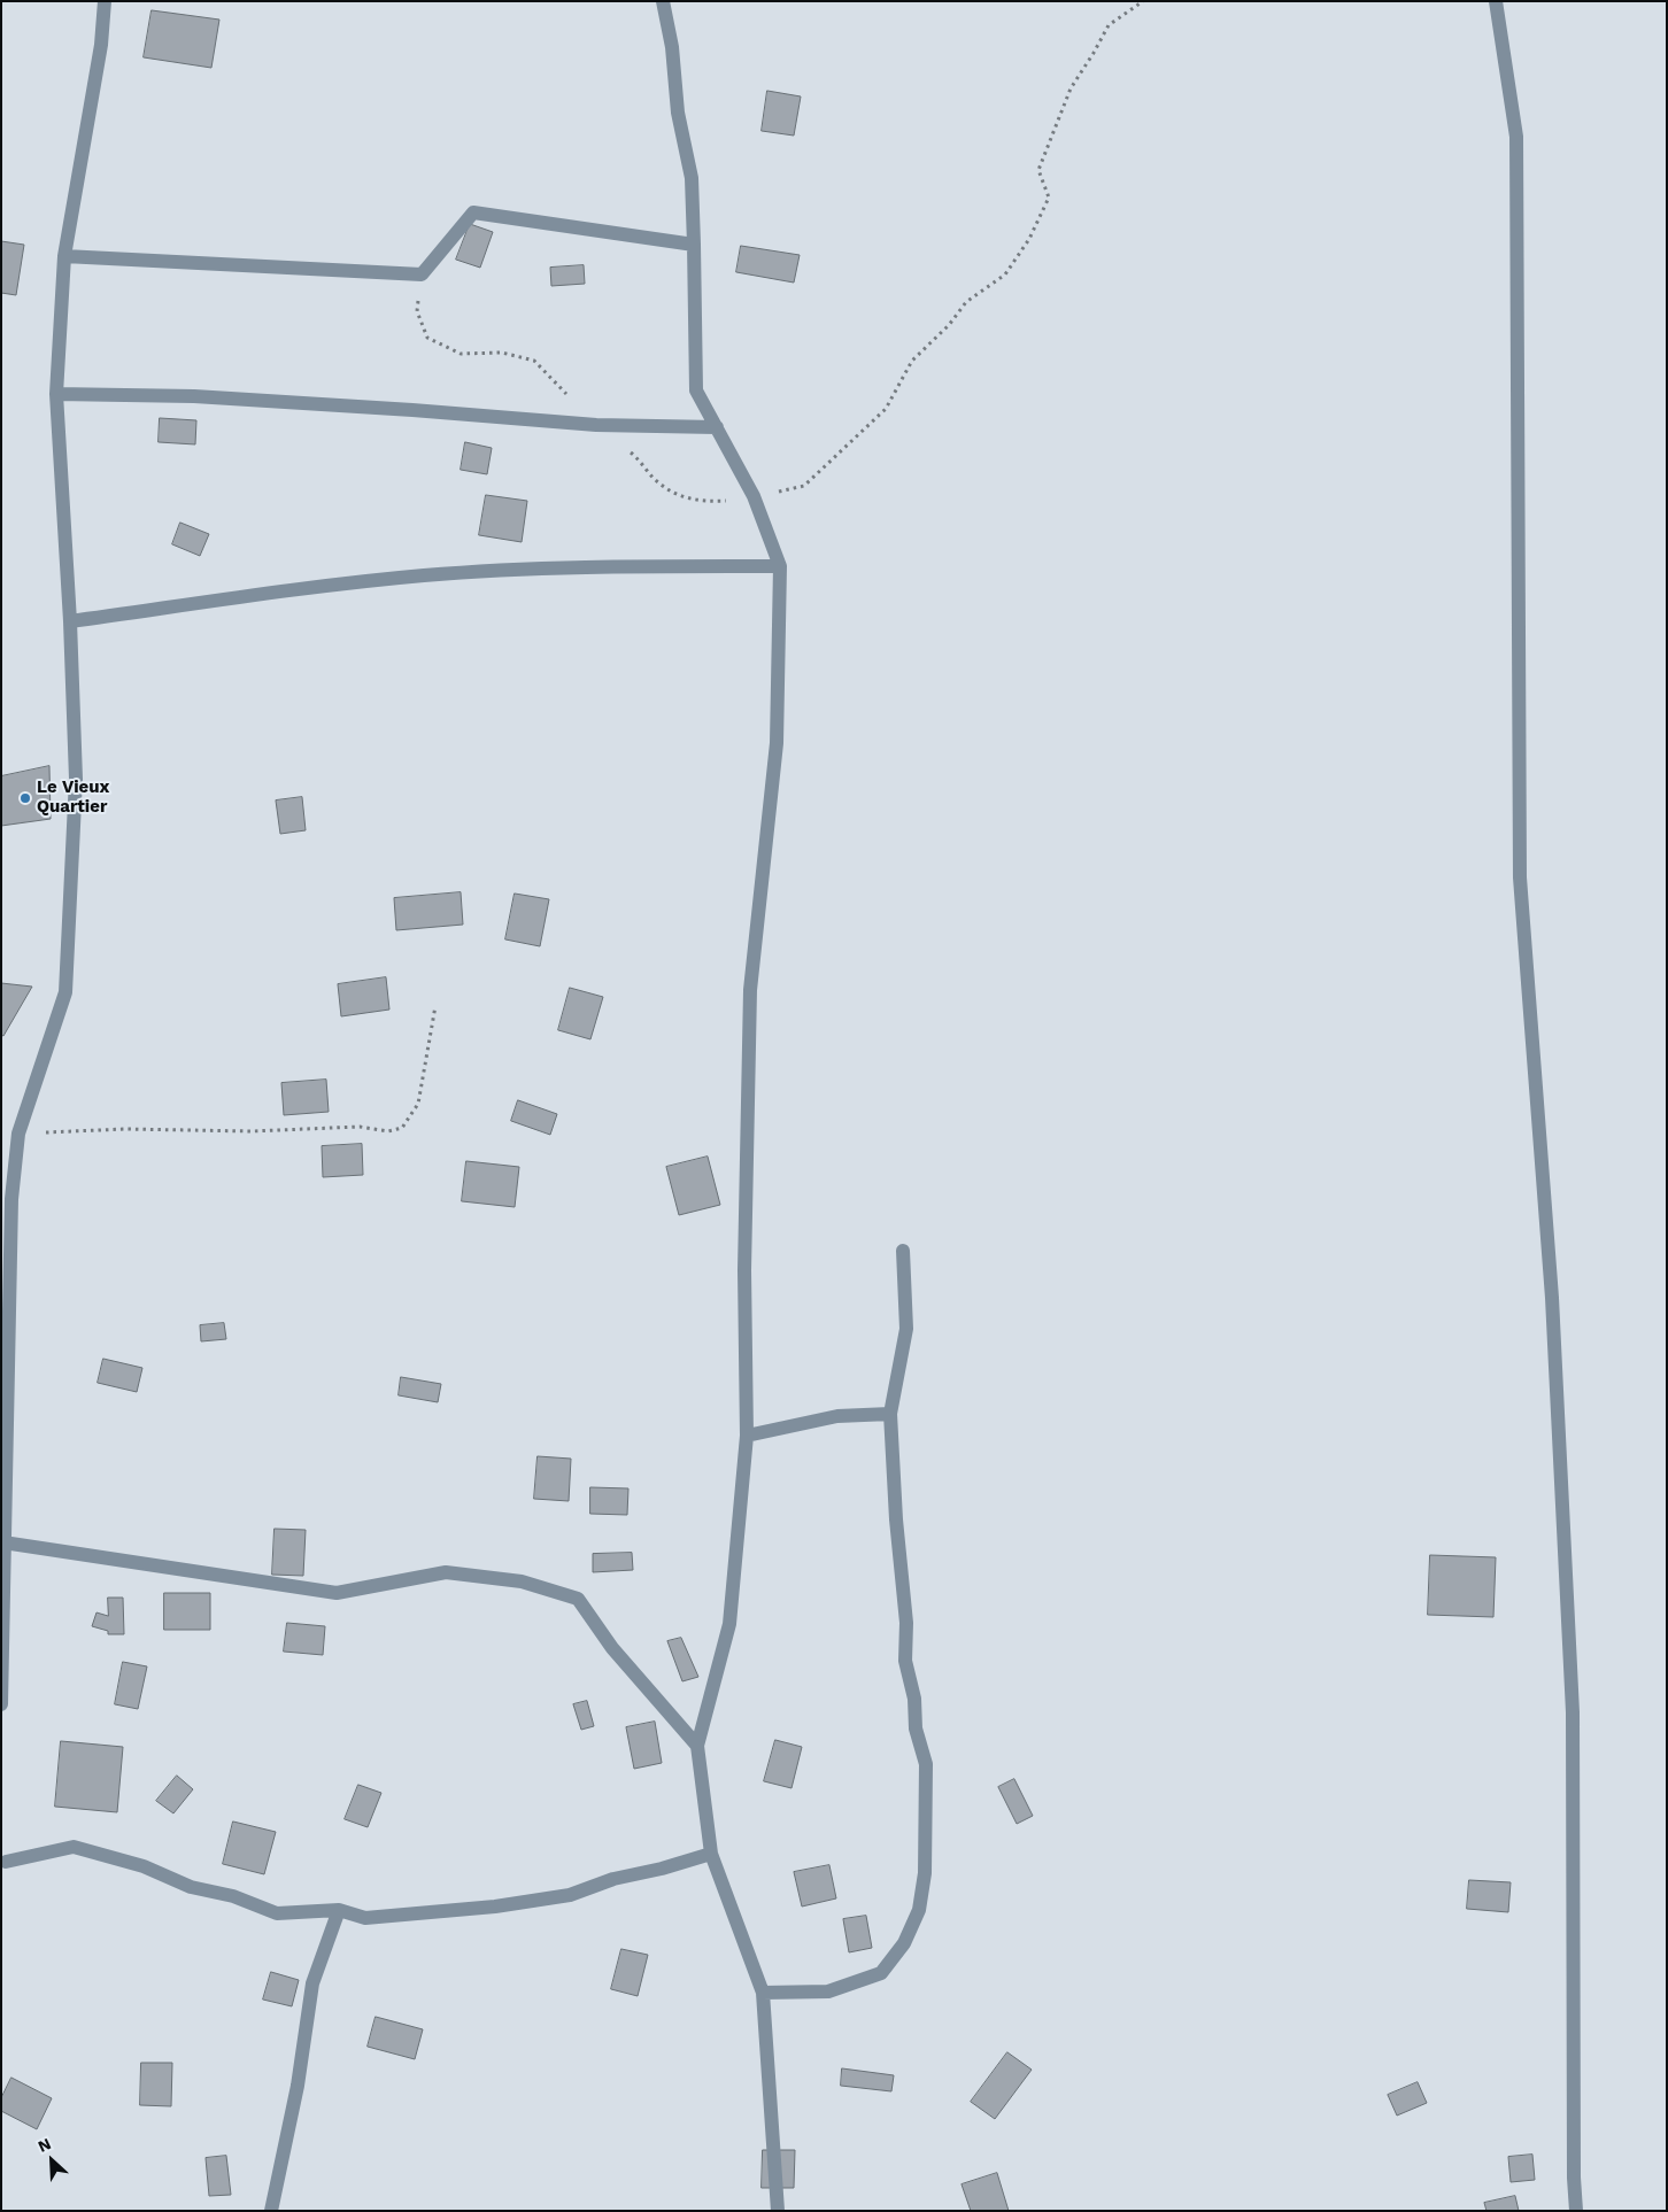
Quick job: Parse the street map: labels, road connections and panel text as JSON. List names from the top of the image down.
{
  "places": ["Le Vieux Quartier"],
  "north": "top left"
}
